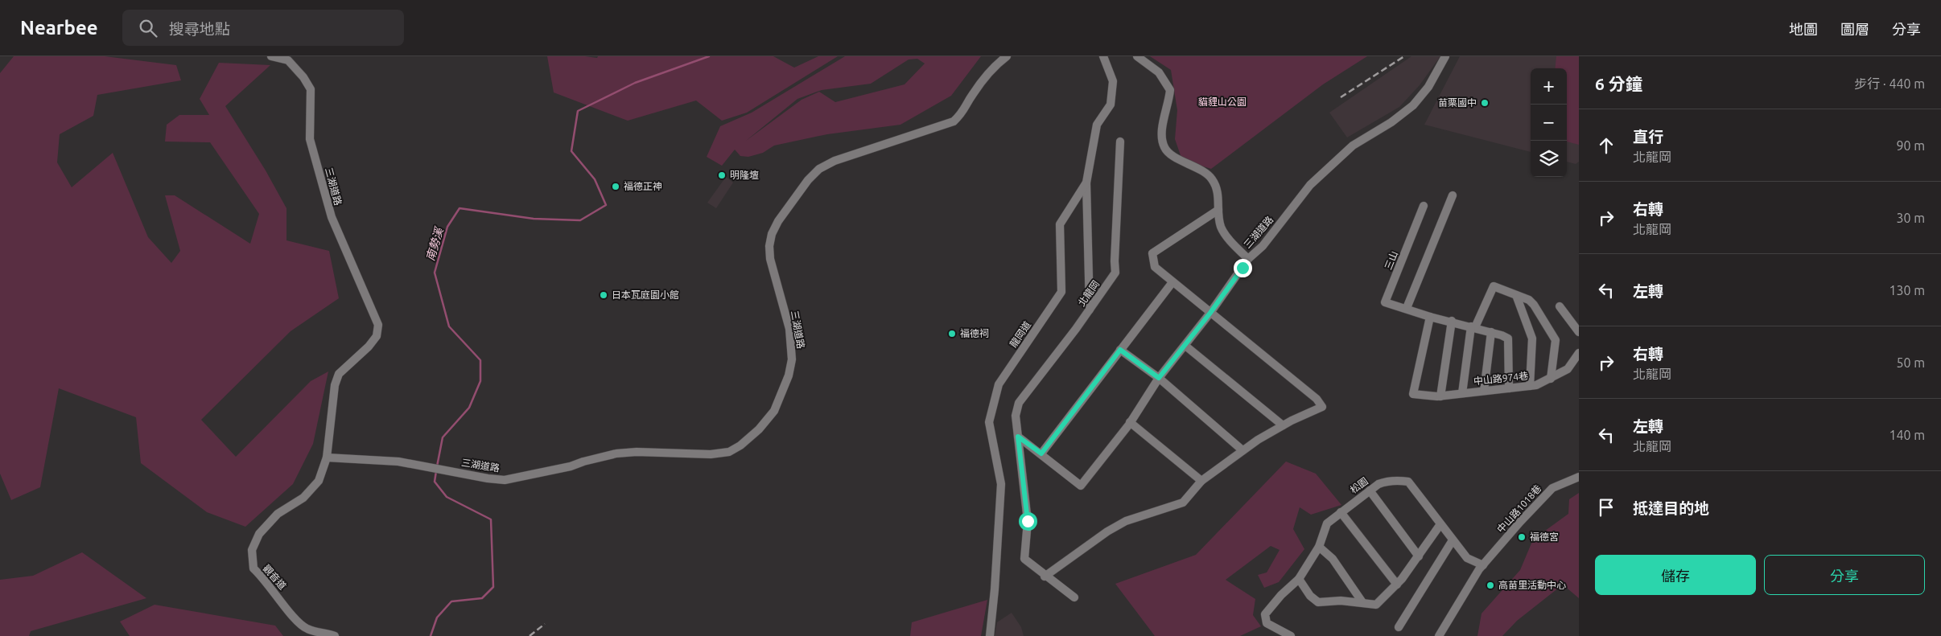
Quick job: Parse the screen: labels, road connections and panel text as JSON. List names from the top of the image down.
{
  "streets": {
    "street": [
      "三湖道路",
      "三山",
      "北龍岡",
      "龍岡道",
      "中山路974巷",
      "松園",
      "中山路1018巷",
      "觀音道"
    ]
  },
  "crossings": [
    ["三湖道路", "觀音道"],
    ["三山", "中山路974巷"],
    ["松園", "中山路1018巷"]
  ],
  "water": ["南勢溪"],
  "parks": ["貓貍山公園"],
  "places": [
    "苗栗國中",
    "明隆壇",
    "福德正神",
    "日本瓦庭園小館",
    "福德祠",
    "福德宮",
    "高苗里活動中心"
  ],
  "page": {
    "header": "Nearbee",
    "search": "搜尋地點",
    "nav": ["地圖", "圖層", "分享"],
    "heading": ["6 分鐘", "步行 · 440 m"],
    "map_buttons": ["+", "−"],
    "list": [
      ["直行", "北龍岡", "90 m"],
      ["右轉", "北龍岡", "30 m"],
      ["左轉", "130 m"],
      ["右轉", "北龍岡", "50 m"],
      ["左轉", "北龍岡", "140 m"],
      "抵達目的地"
    ],
    "buttons": ["儲存", "分享"]
  }
}
